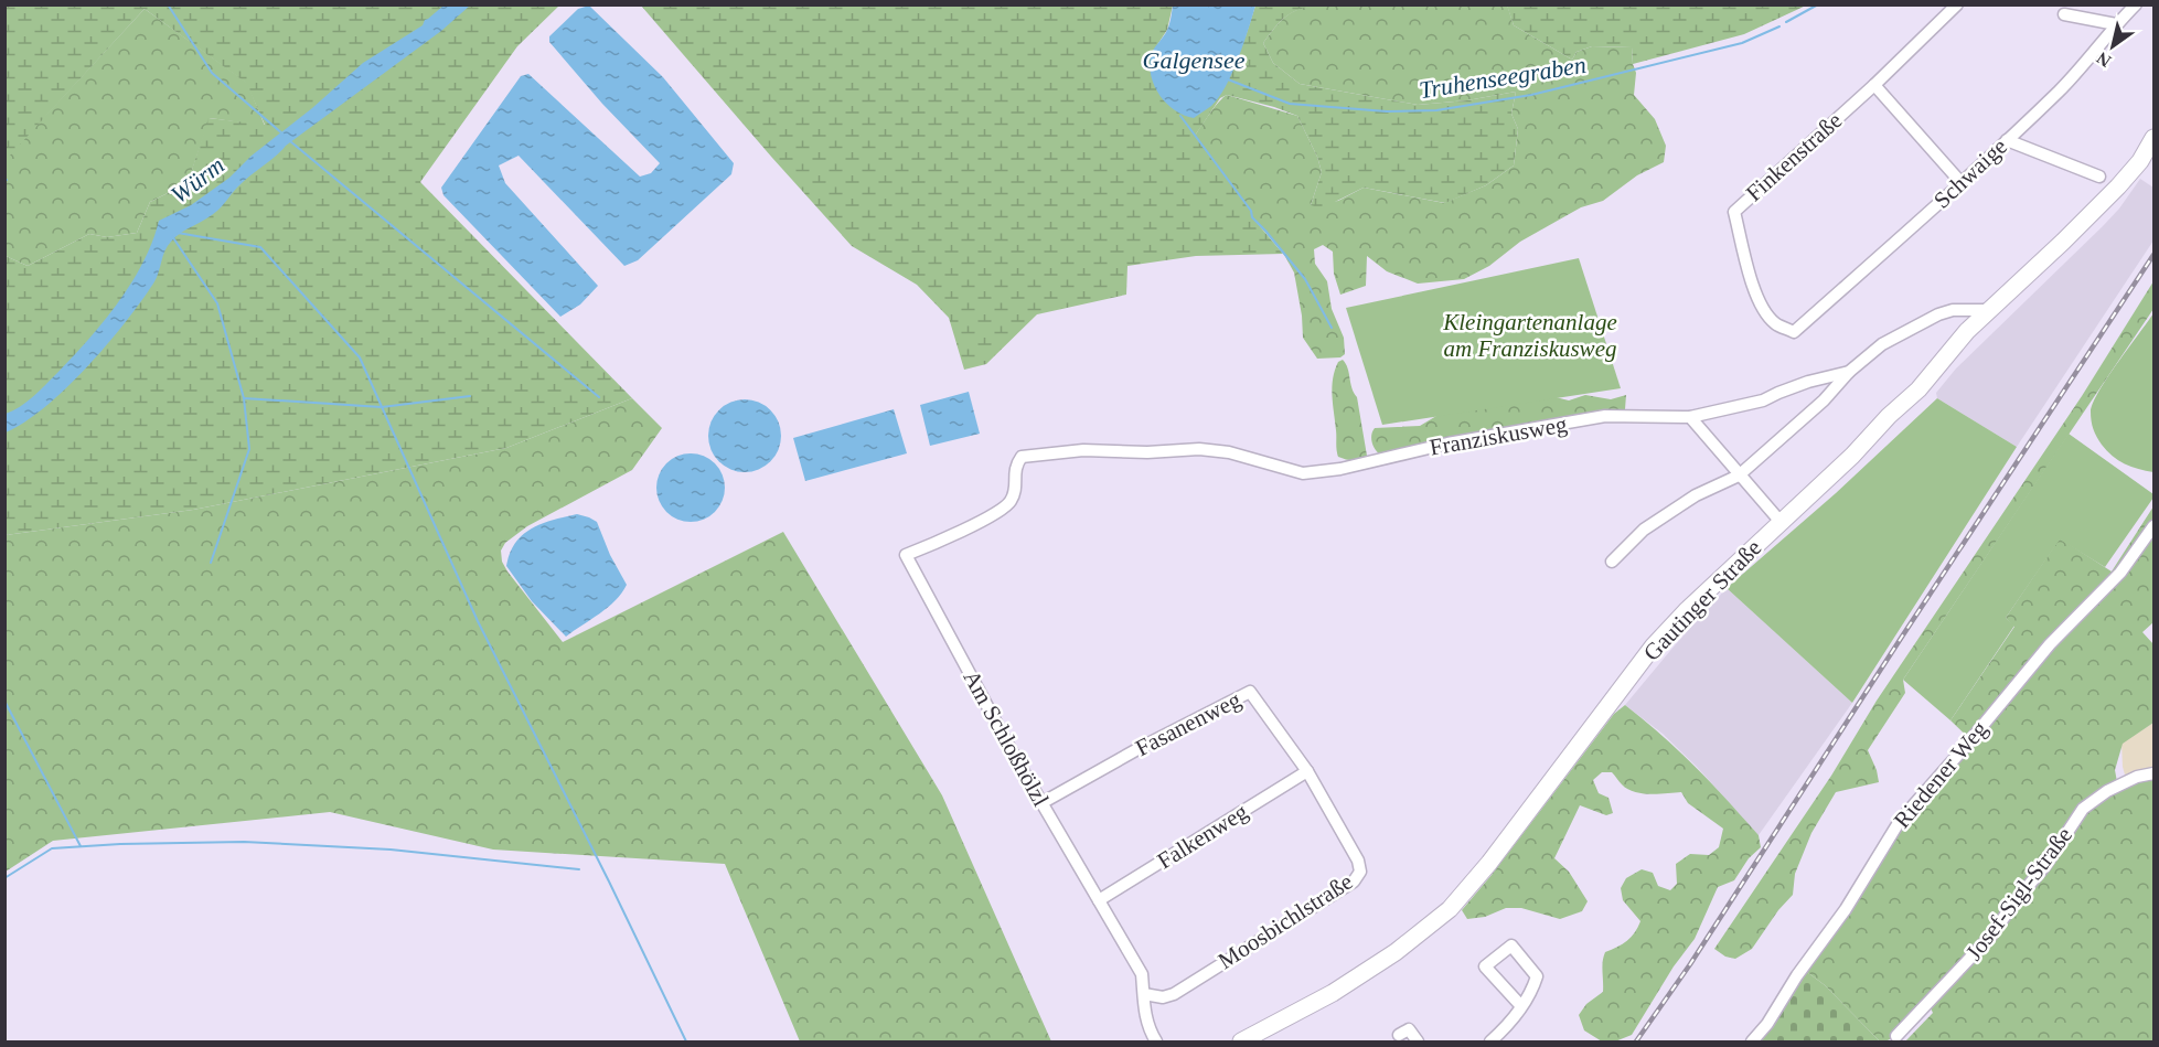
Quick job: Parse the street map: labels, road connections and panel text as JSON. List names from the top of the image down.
{
  "streets": {
    "main road": ["Gautinger Straße"],
    "street": [
      "Finkenstraße",
      "Schwaige",
      "Franziskusweg",
      "Fasanenweg",
      "Am Schloßhölzl",
      "Riedener Weg",
      "Falkenweg",
      "Josef-Sigl-Straße",
      "Moosbichlstraße"
    ]
  },
  "crossings": [
    ["Finkenstraße", "Schwaige"],
    ["Franziskusweg", "Gautinger Straße"],
    ["Franziskusweg", "Am Schloßhölzl"],
    ["Fasanenweg", "Am Schloßhölzl"],
    ["Fasanenweg", "Falkenweg"],
    ["Fasanenweg", "Moosbichlstraße"],
    ["Am Schloßhölzl", "Falkenweg"],
    ["Am Schloßhölzl", "Moosbichlstraße"],
    ["Falkenweg", "Moosbichlstraße"]
  ],
  "water": ["Galgensee", "Truhenseegraben", "Würm"],
  "parks": ["Kleingartenanlage am Franziskusweg"],
  "north": "bottom left"
}
